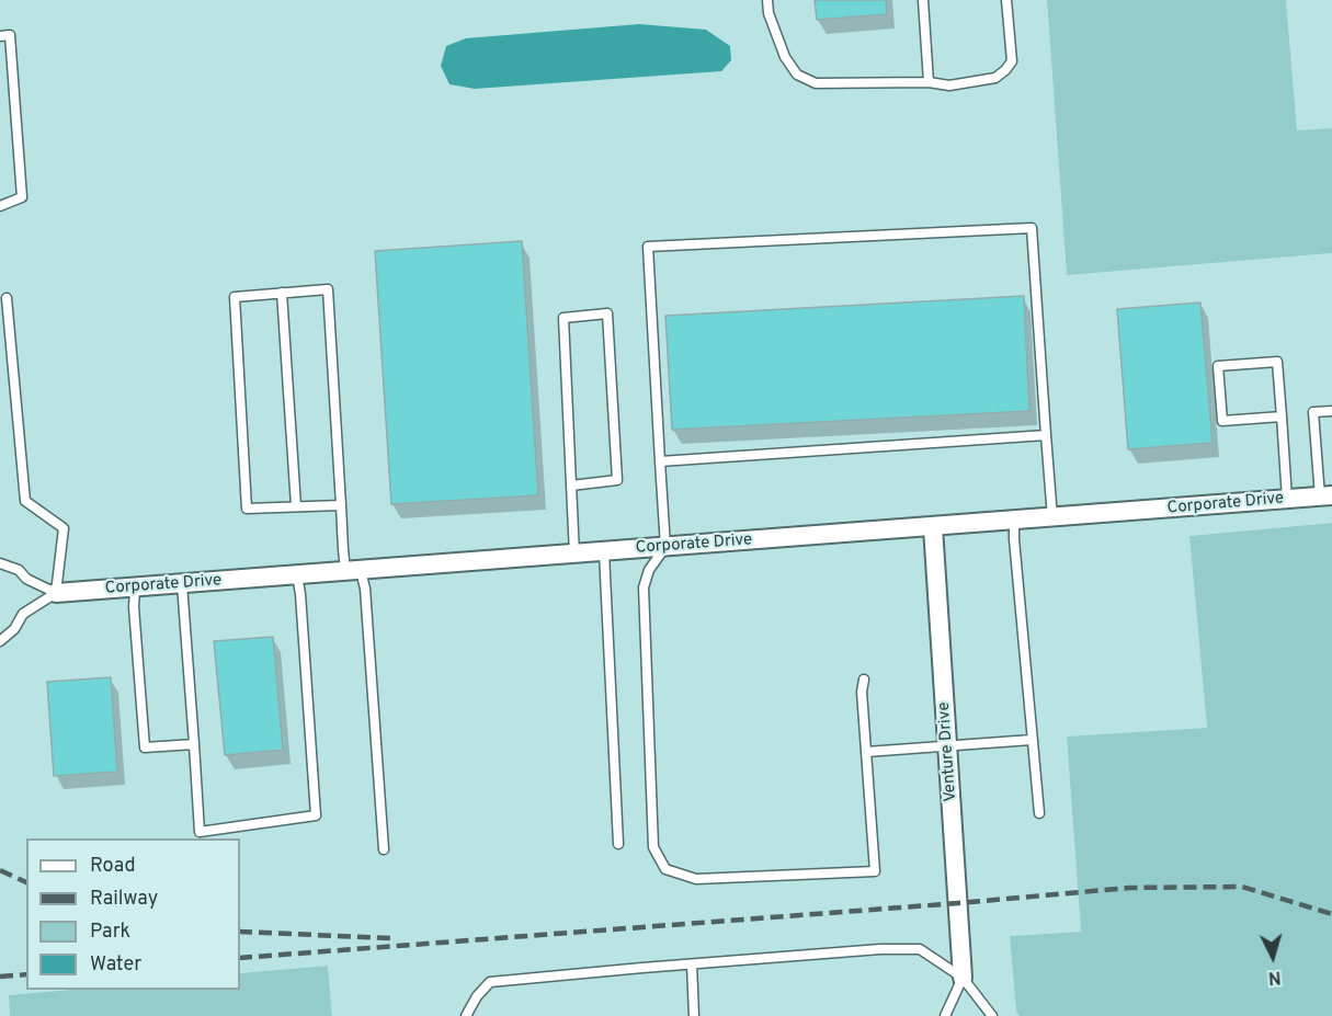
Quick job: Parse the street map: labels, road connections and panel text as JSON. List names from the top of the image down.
{
  "streets": {
    "street": ["Corporate Drive", "Venture Drive"]
  },
  "crossings": [
    ["Corporate Drive", "Venture Drive"]
  ],
  "legend": [
    "Road",
    "Railway",
    "Park",
    "Water"
  ],
  "north": "bottom"
}
